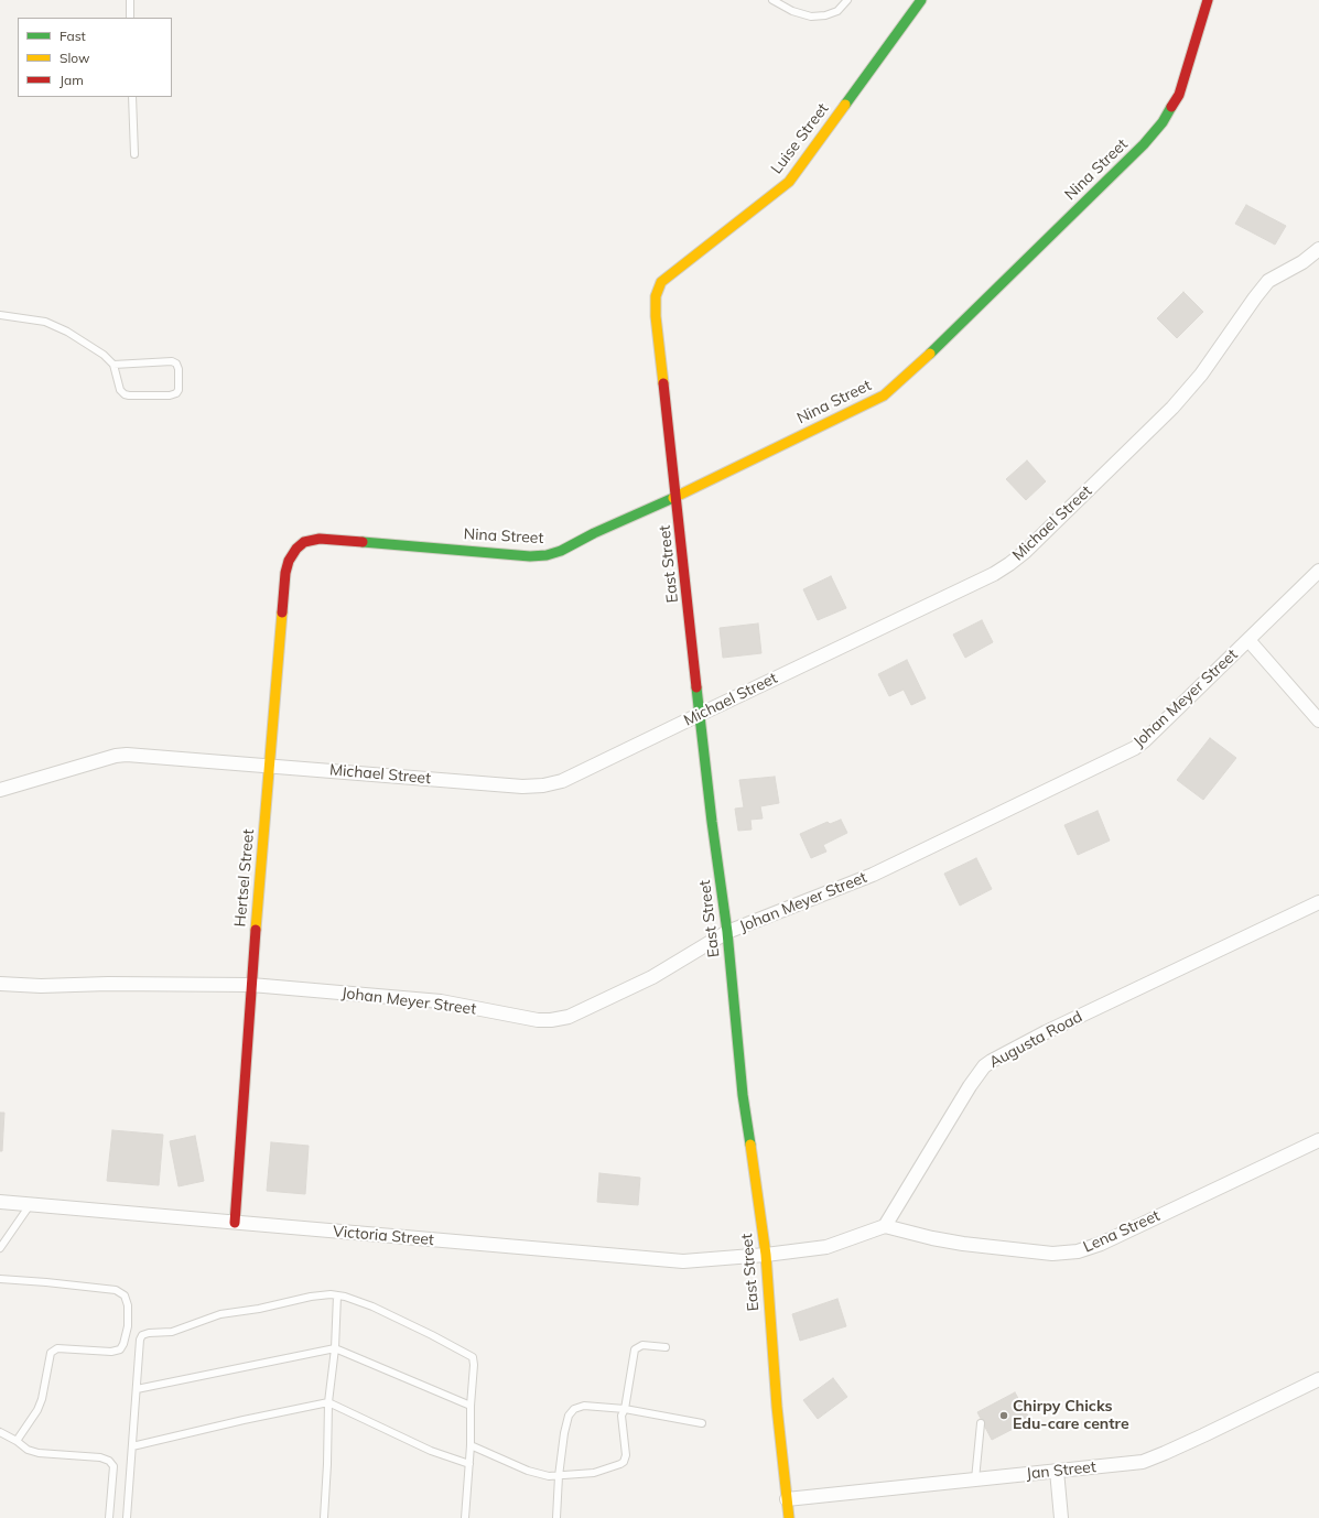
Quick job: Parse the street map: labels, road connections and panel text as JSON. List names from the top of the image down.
{
  "streets": {
    "street": [
      "Luise Street",
      "Nina Street",
      "Michael Street",
      "East Street",
      "Johan Meyer Street",
      "Hertsel Street",
      "Augusta Road",
      "Lena Street",
      "Victoria Street",
      "Jan Street"
    ]
  },
  "crossings": [
    ["Luise Street", "East Street"],
    ["Nina Street", "East Street"],
    ["Nina Street", "Hertsel Street"],
    ["Michael Street", "East Street"],
    ["Michael Street", "Hertsel Street"],
    ["East Street", "Johan Meyer Street"],
    ["East Street", "Victoria Street"],
    ["East Street", "Jan Street"],
    ["Johan Meyer Street", "Hertsel Street"],
    ["Hertsel Street", "Victoria Street"],
    ["Augusta Road", "Lena Street"]
  ],
  "places": ["Chirpy Chicks Edu-care centre"],
  "legend": ["Fast", "Slow", "Jam"]
}
